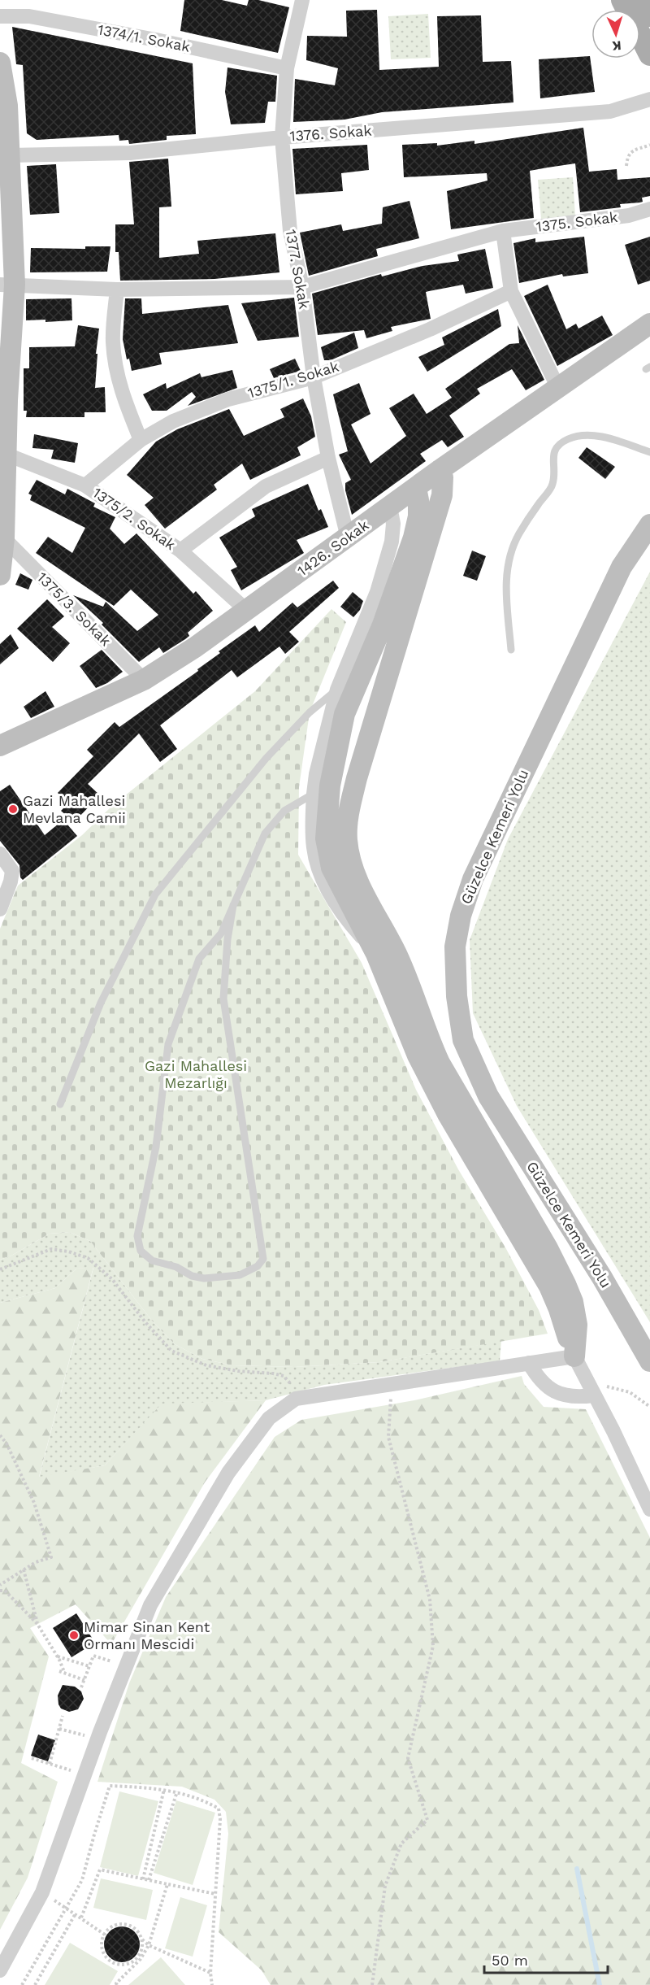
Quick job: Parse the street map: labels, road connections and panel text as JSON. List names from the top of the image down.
{
  "streets": {
    "street": [
      "1374/1. Sokak",
      "1376. Sokak",
      "1375. Sokak",
      "1377. Sokak",
      "1375/1. Sokak",
      "1375/2. Sokak",
      "1426. Sokak",
      "1375/3. Sokak",
      "Güzelce Kemeri Yolu"
    ]
  },
  "crossings": [
    ["1374/1. Sokak", "1377. Sokak"],
    ["1376. Sokak", "1377. Sokak"],
    ["1375. Sokak", "1377. Sokak"],
    ["1377. Sokak", "1375/1. Sokak"],
    ["1377. Sokak", "1426. Sokak"],
    ["1375/1. Sokak", "1375/2. Sokak"],
    ["1375/2. Sokak", "1426. Sokak"],
    ["1426. Sokak", "1375/3. Sokak"]
  ],
  "parks": ["Gazi Mahallesi Mezarlığı"],
  "places": ["Gazi Mahallesi Mevlana Camii", "Mimar Sinan Kent Ormanı Mescidi"],
  "scale_bar": "50 m",
  "north": "bottom"
}
